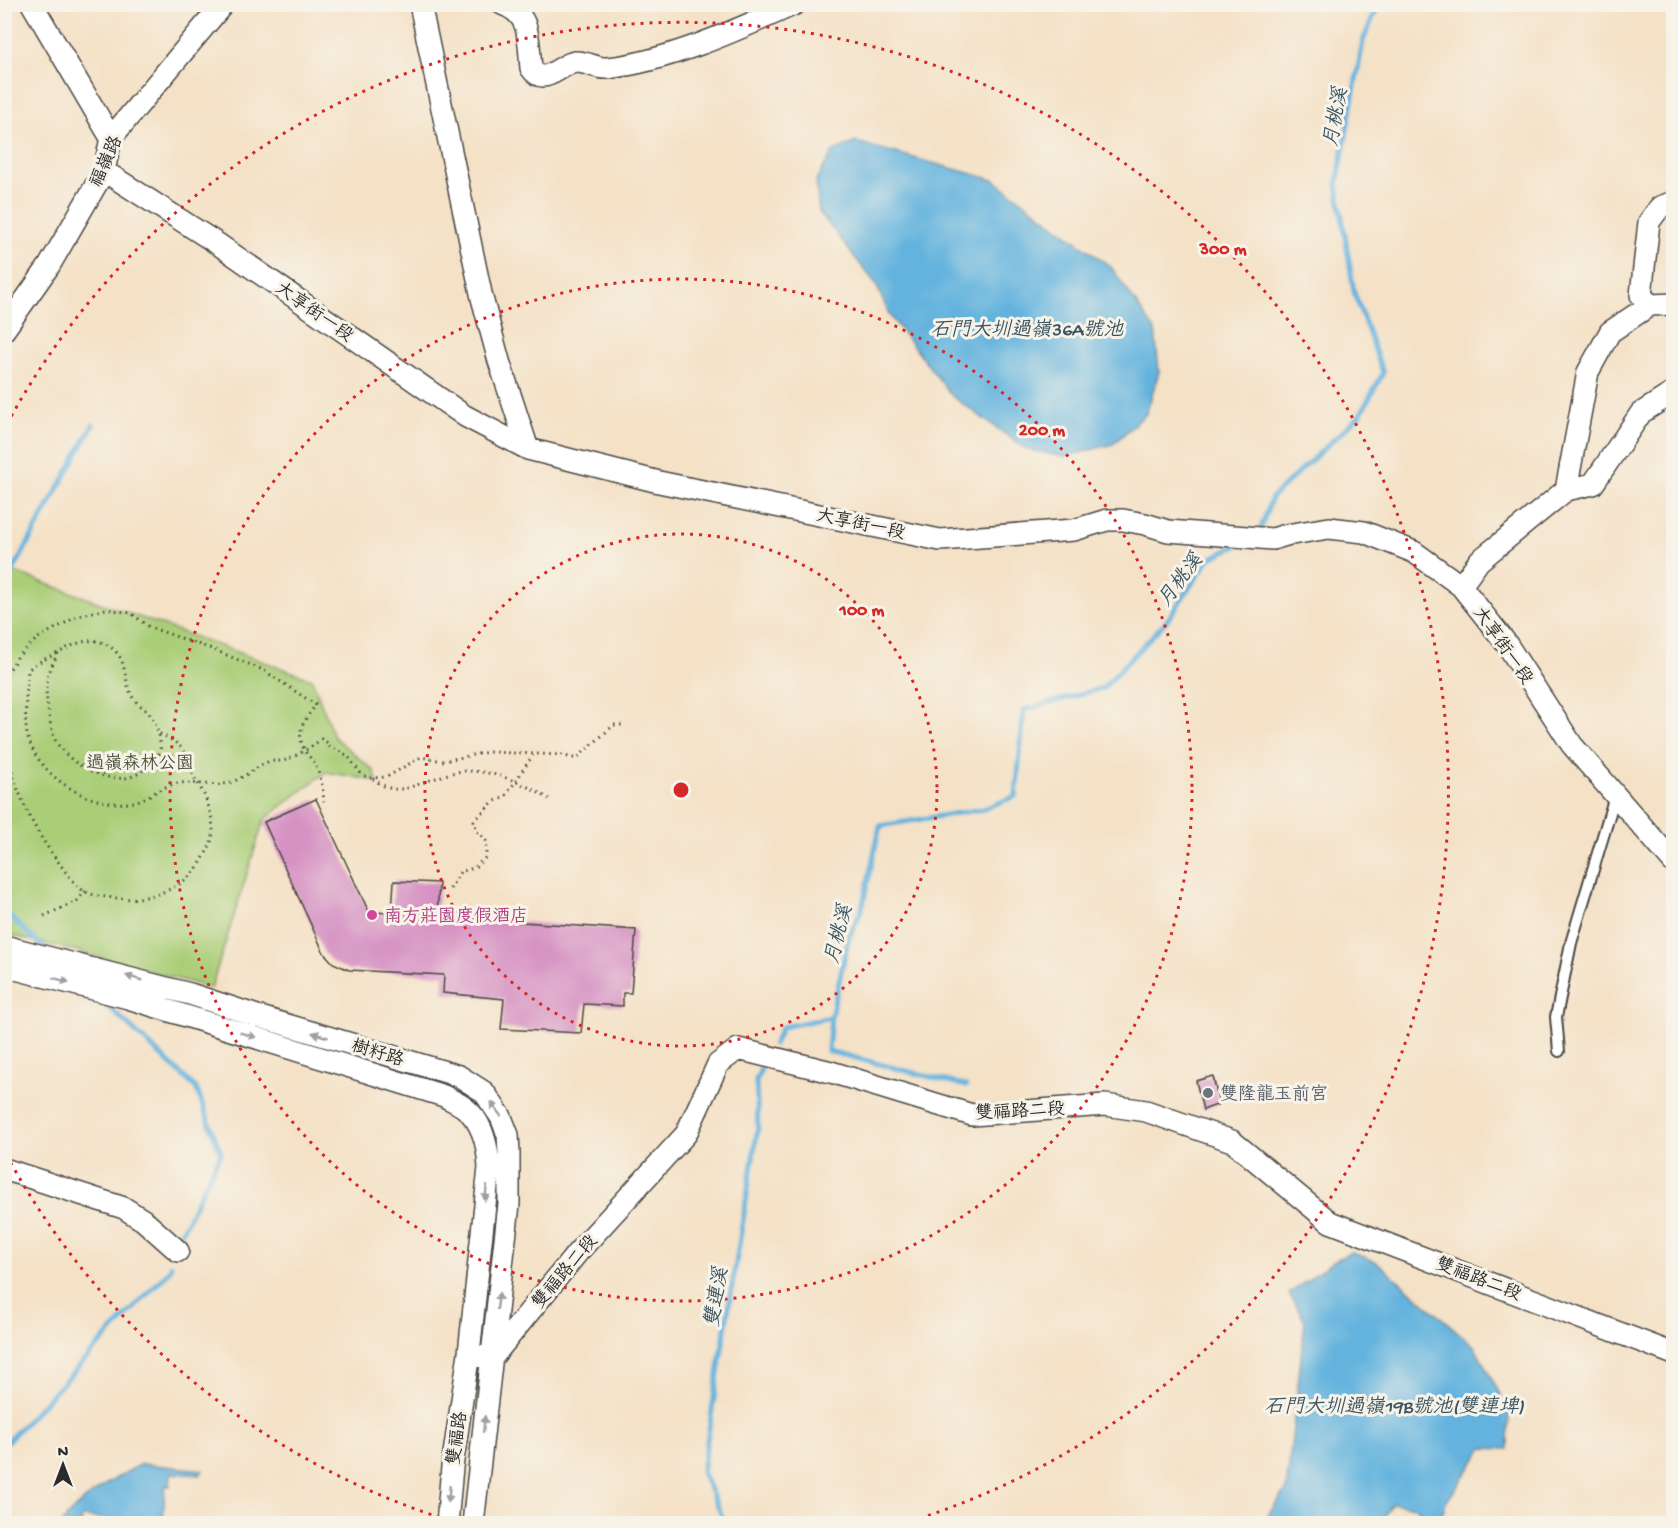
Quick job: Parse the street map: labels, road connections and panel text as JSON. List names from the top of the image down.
{
  "streets": {
    "street": [
      "福嶺路",
      "大享街一段",
      "樹籽路",
      "雙福路二段",
      "雙福路"
    ]
  },
  "crossings": [
    ["福嶺路", "大享街一段"],
    ["樹籽路", "雙福路二段"],
    ["樹籽路", "雙福路"]
  ],
  "one_way": ["雙福路"],
  "water": [
    "月桃溪",
    "石門大圳過嶺36A號池",
    "雙連溪",
    "石門大圳過嶺19B號池(雙連埤)"
  ],
  "parks": ["過嶺森林公園"],
  "places": ["南方莊園度假酒店", "雙隆龍玉前宮"],
  "north": "top",
  "rings": ["300 m", "200 m", "100 m"]
}
